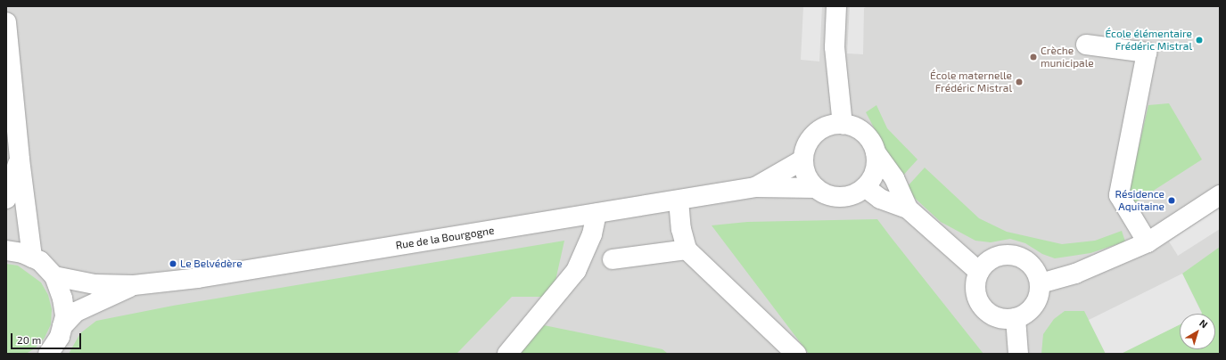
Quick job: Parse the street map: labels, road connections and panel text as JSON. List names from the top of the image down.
{
  "streets": {
    "street": ["Rue de la Bourgogne"]
  },
  "places": [
    "École élémentaire Frédéric Mistral",
    "Crèche municipale",
    "École maternelle Frédéric Mistral",
    "Résidence Aquitaine",
    "Le Belvédère"
  ],
  "scale_bar": "20 m",
  "north": "top right"
}
